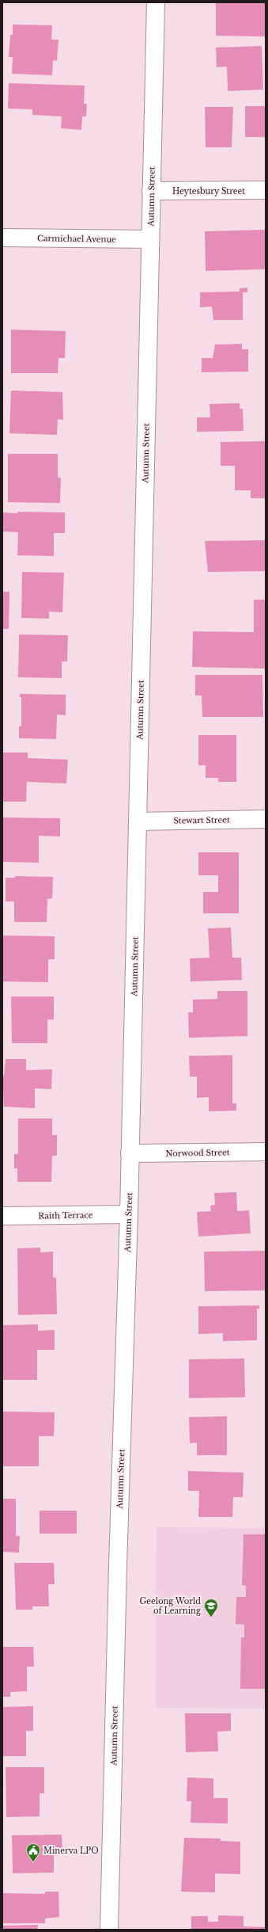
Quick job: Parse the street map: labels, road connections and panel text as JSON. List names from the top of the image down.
{
  "streets": {
    "street": [
      "Heytesbury Street",
      "Autumn Street",
      "Carmichael Avenue",
      "Stewart Street",
      "Norwood Street",
      "Raith Terrace"
    ]
  },
  "crossings": [
    ["Heytesbury Street", "Autumn Street"],
    ["Autumn Street", "Carmichael Avenue"],
    ["Autumn Street", "Stewart Street"],
    ["Autumn Street", "Norwood Street"],
    ["Autumn Street", "Raith Terrace"]
  ],
  "places": {
    "school or university": ["Geelong World of Learning"],
    "public building": ["Minerva LPO"]
  }
}
